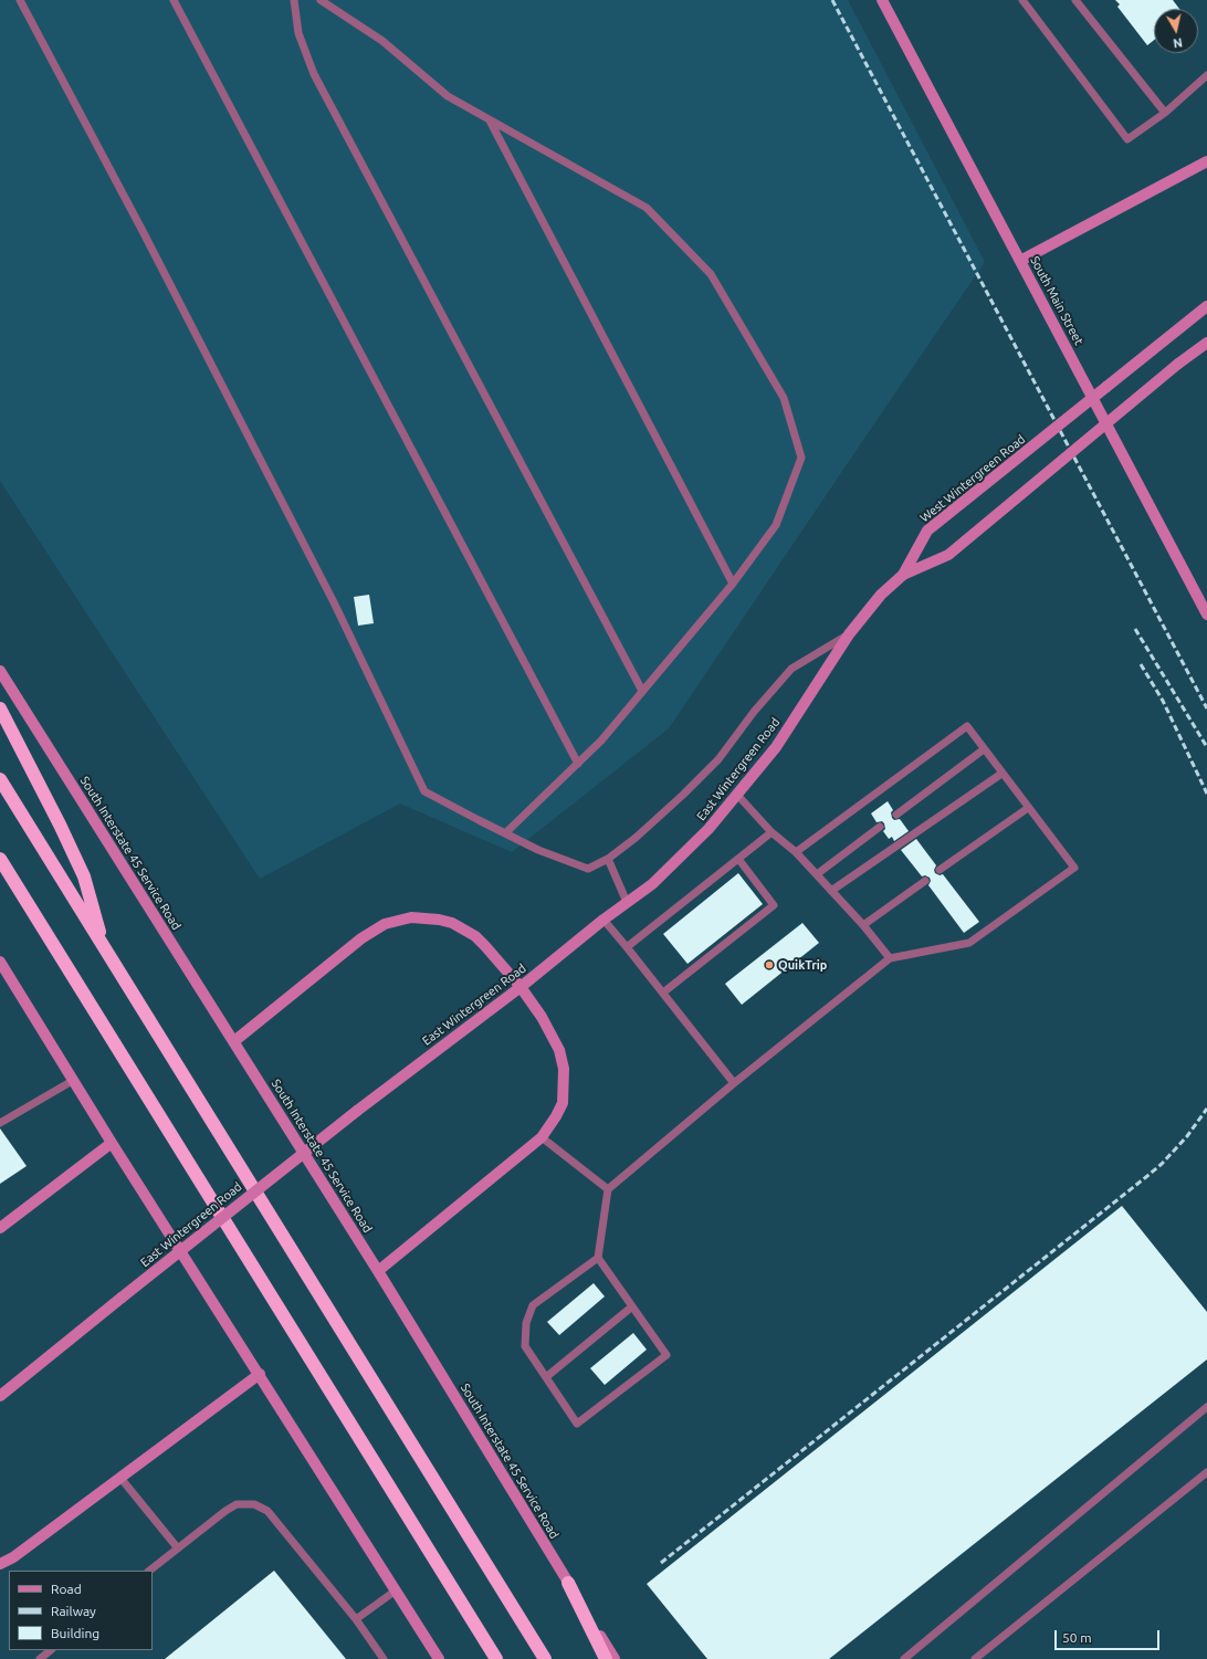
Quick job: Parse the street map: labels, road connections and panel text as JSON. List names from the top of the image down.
{
  "streets": {
    "main road": [
      "South Main Street",
      "West Wintergreen Road",
      "East Wintergreen Road",
      "South Interstate 45 Service Road"
    ]
  },
  "crossings": [
    ["West Wintergreen Road", "East Wintergreen Road"]
  ],
  "places": ["QuikTrip"],
  "legend": ["Road", "Railway", "Building"],
  "scale_bar": "50 m",
  "north": "bottom"
}
